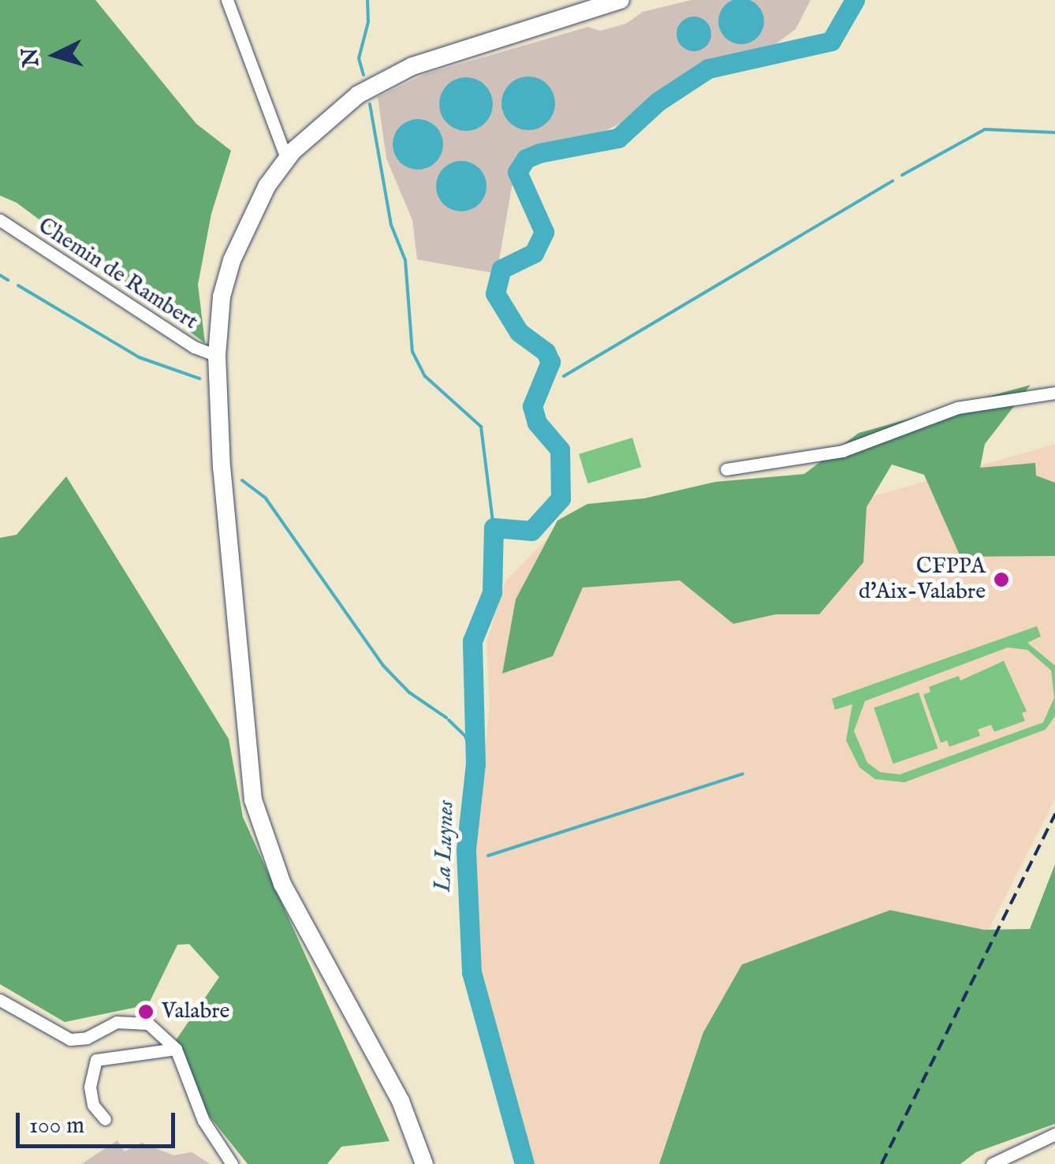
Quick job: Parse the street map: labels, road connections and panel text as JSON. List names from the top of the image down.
{
  "streets": {
    "street": ["Chemin de Rambert"]
  },
  "water": ["La Luynes"],
  "places": ["CFPPA d'Aix-Valabre", "Valabre"],
  "scale_bar": "100 m",
  "north": "left"
}
